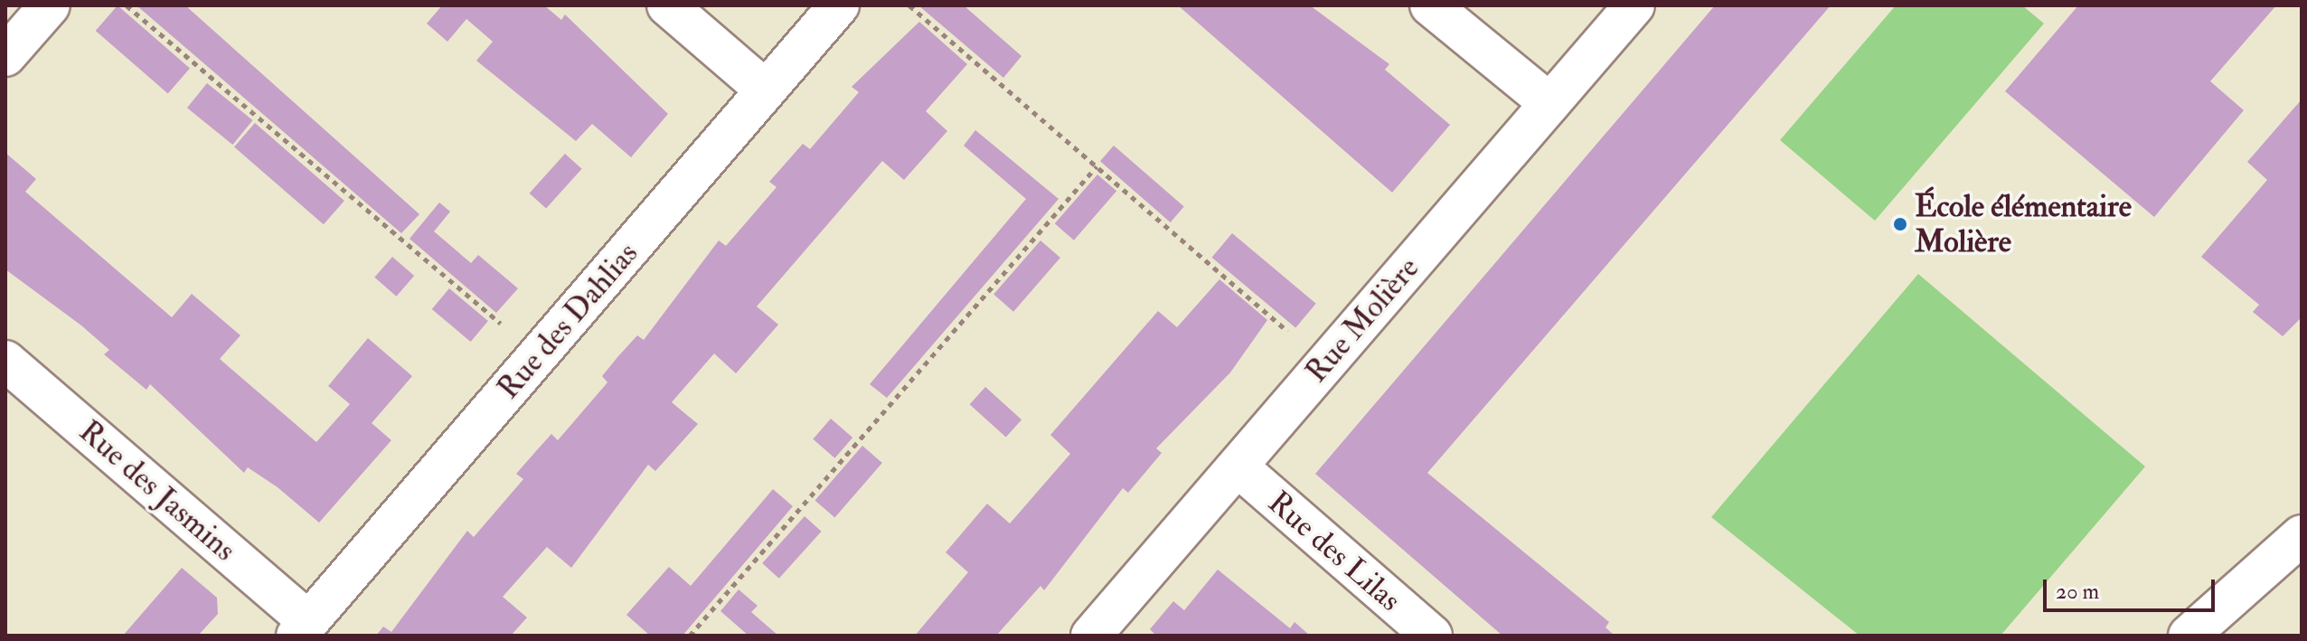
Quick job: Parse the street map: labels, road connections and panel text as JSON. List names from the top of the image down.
{
  "streets": {
    "street": [
      "Rue Molière",
      "Rue des Dahlias",
      "Rue des Jasmins",
      "Rue des Lilas"
    ]
  },
  "crossings": [
    ["Rue Molière", "Rue des Lilas"],
    ["Rue des Dahlias", "Rue des Jasmins"]
  ],
  "places": ["École élémentaire Molière"],
  "scale_bar": "20 m"
}
